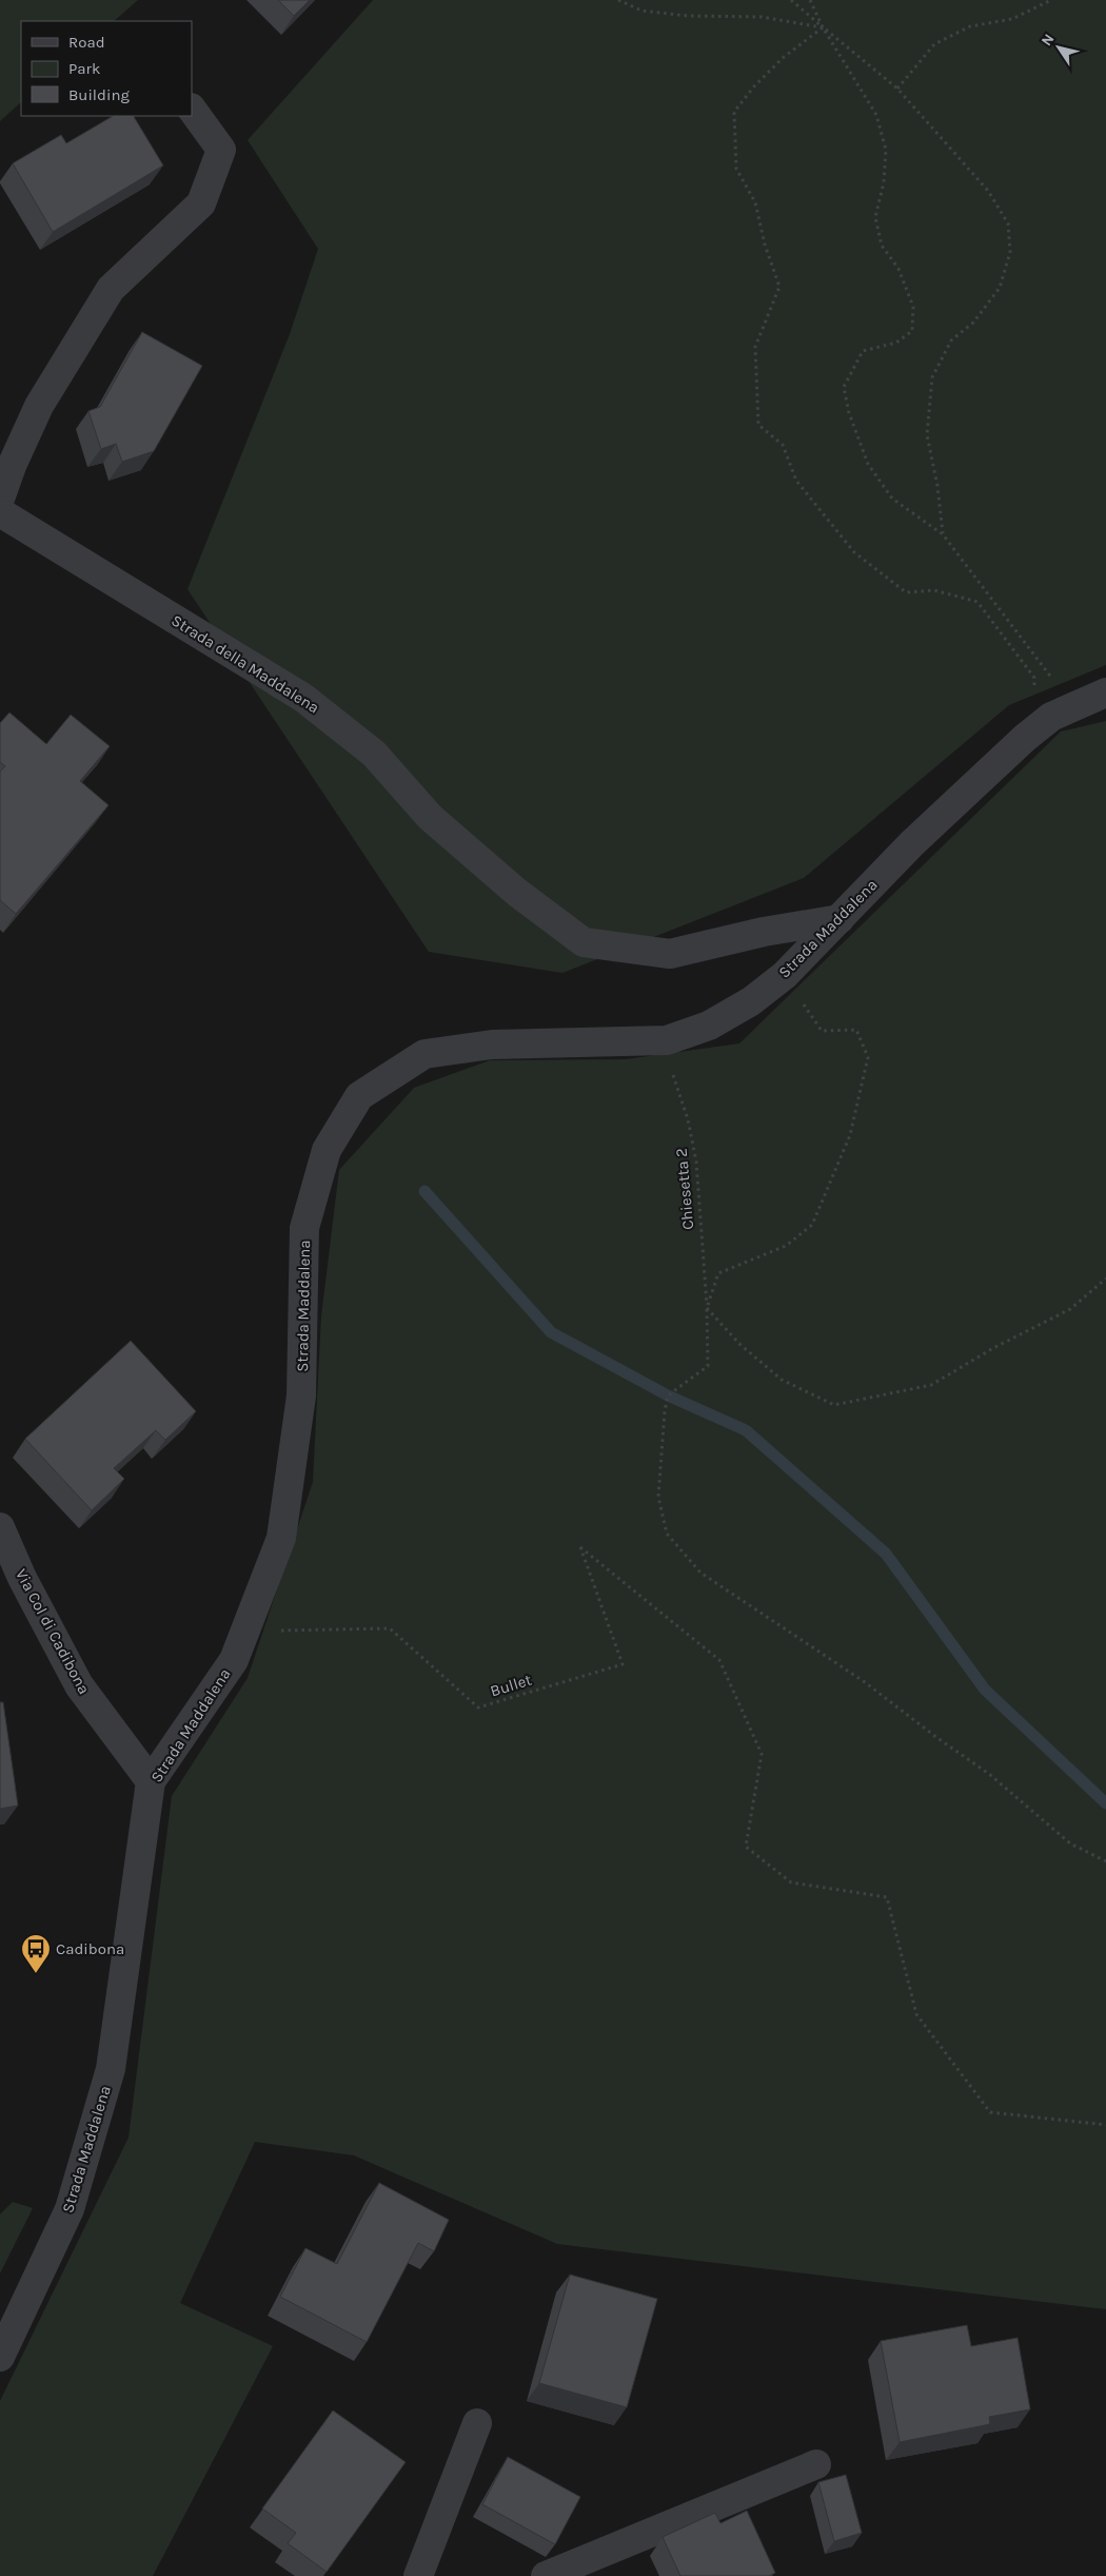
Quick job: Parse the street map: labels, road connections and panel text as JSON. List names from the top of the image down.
{
  "streets": {
    "street": ["Strada della Maddalena", "Strada Maddalena", "Via Col di Cadibona"],
    "path": ["Chiesetta 2", "Bullet"]
  },
  "crossings": [
    ["Strada della Maddalena", "Strada Maddalena"],
    ["Strada Maddalena", "Chiesetta 2"],
    ["Strada Maddalena", "Via Col di Cadibona"],
    ["Strada Maddalena", "Bullet"]
  ],
  "places": {
    "bus stop": ["Cadibona"]
  },
  "legend": ["Road", "Park", "Building"],
  "north": "top left"
}
